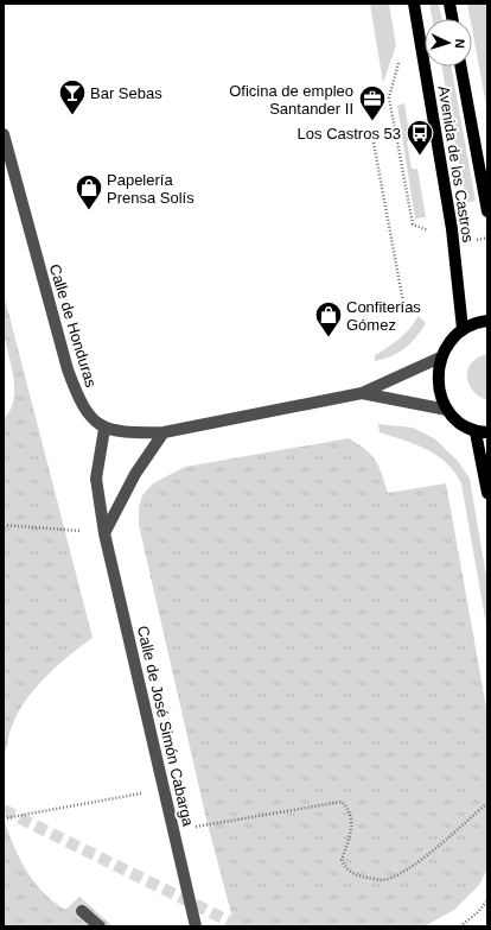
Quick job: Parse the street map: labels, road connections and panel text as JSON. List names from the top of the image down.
{
  "streets": {
    "main road": ["Avenida de los Castros"],
    "street": ["Calle de Honduras", "Calle de José Simón Cabarga"]
  },
  "crossings": [
    ["Calle de Honduras", "Calle de José Simón Cabarga"]
  ],
  "places": {
    "bar": ["Bar Sebas"],
    "office": ["Oficina de empleo Santander II"],
    "bus stop": ["Los Castros 53"],
    "shop": ["Papelería Prensa Solís", "Confiterías Gómez"]
  },
  "north": "right"
}
